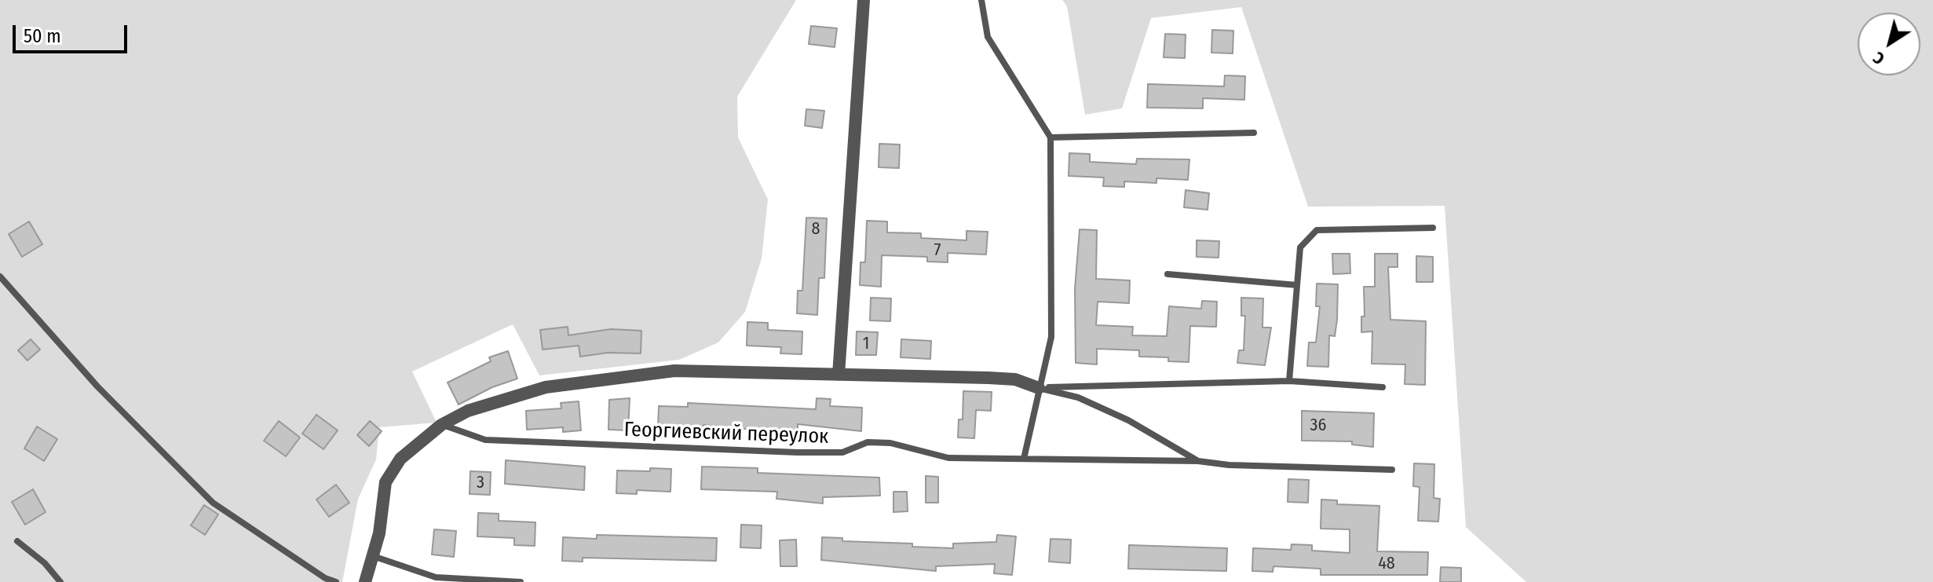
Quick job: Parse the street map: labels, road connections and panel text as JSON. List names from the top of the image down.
{
  "streets": {
    "lane": ["Георгиевский переулок"]
  },
  "house_numbers": [
    "8",
    "7",
    "1",
    "36",
    "3",
    "48"
  ],
  "scale_bar": "50 m",
  "north": "bottom left"
}
